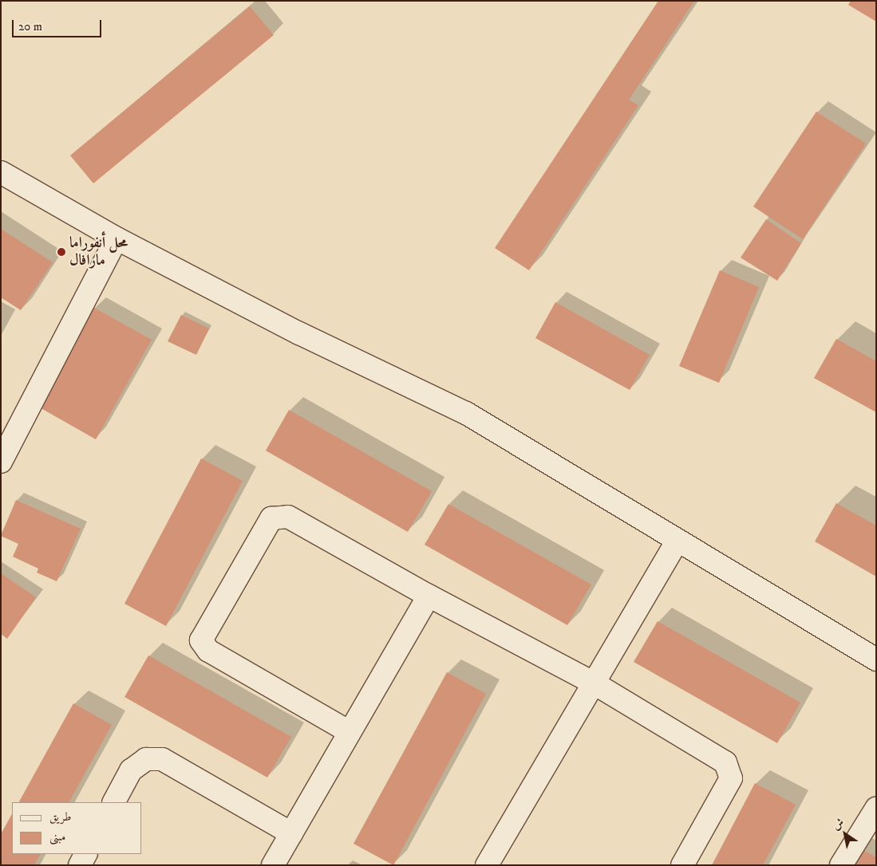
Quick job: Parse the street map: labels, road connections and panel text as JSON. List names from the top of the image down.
{
  "places": ["محل أنفوراما مارافال"],
  "legend": ["طريق", "مبنى"],
  "scale_bar": "20 m",
  "north": "top left"
}
